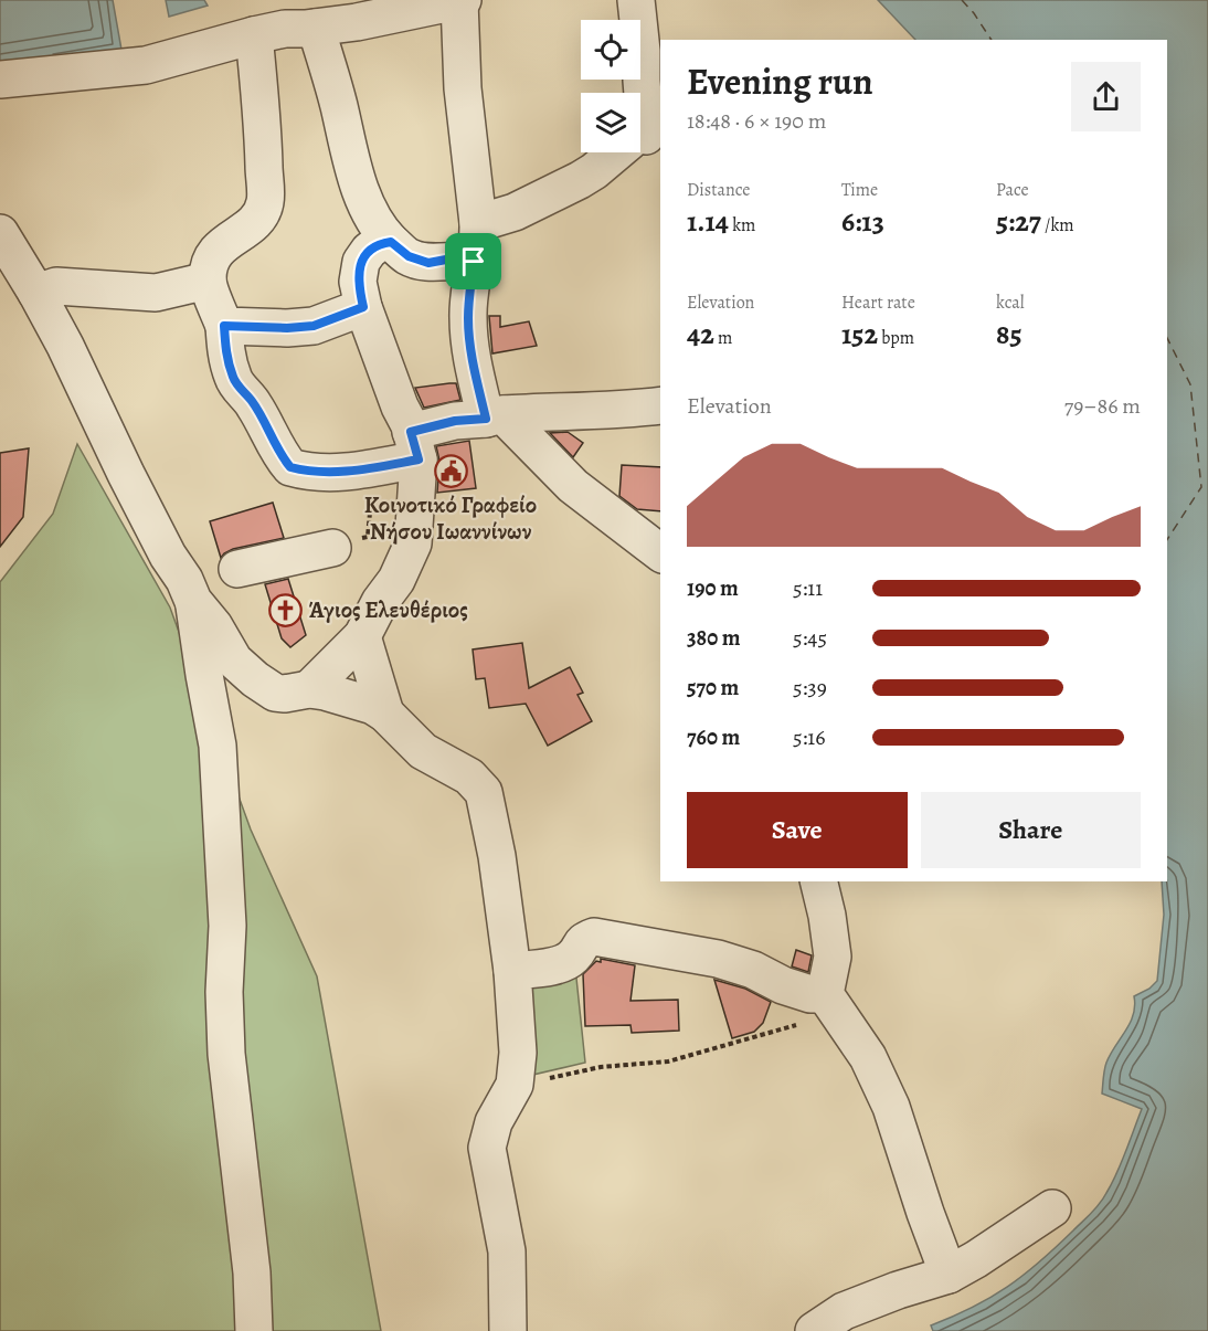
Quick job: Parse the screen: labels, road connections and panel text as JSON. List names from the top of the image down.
{
  "places": {
    "public building": ["Κοινοτικό Γραφείο Νήσου Ιωαννίνων"],
    "church": ["Άγιος Ελευθέριος"]
  },
  "page": {
    "heading": ["Evening run", "18:48 · 6 × 190 m"],
    "stats": [
      ["Distance", "1.14 km"],
      ["Time", "6:13"],
      ["Pace", "5:27 /km"],
      ["Elevation", "42 m"],
      ["Heart rate", "152 bpm"],
      ["kcal", "85"]
    ],
    "chart": ["Elevation", "79–86 m"],
    "list": [
      {
        "name": "190 m",
        "note": "5:11"
      },
      {
        "name": "380 m",
        "note": "5:45"
      },
      {
        "name": "570 m",
        "note": "5:39"
      },
      {
        "name": "760 m",
        "note": "5:16"
      }
    ],
    "buttons": ["Save", "Share"]
  }
}
